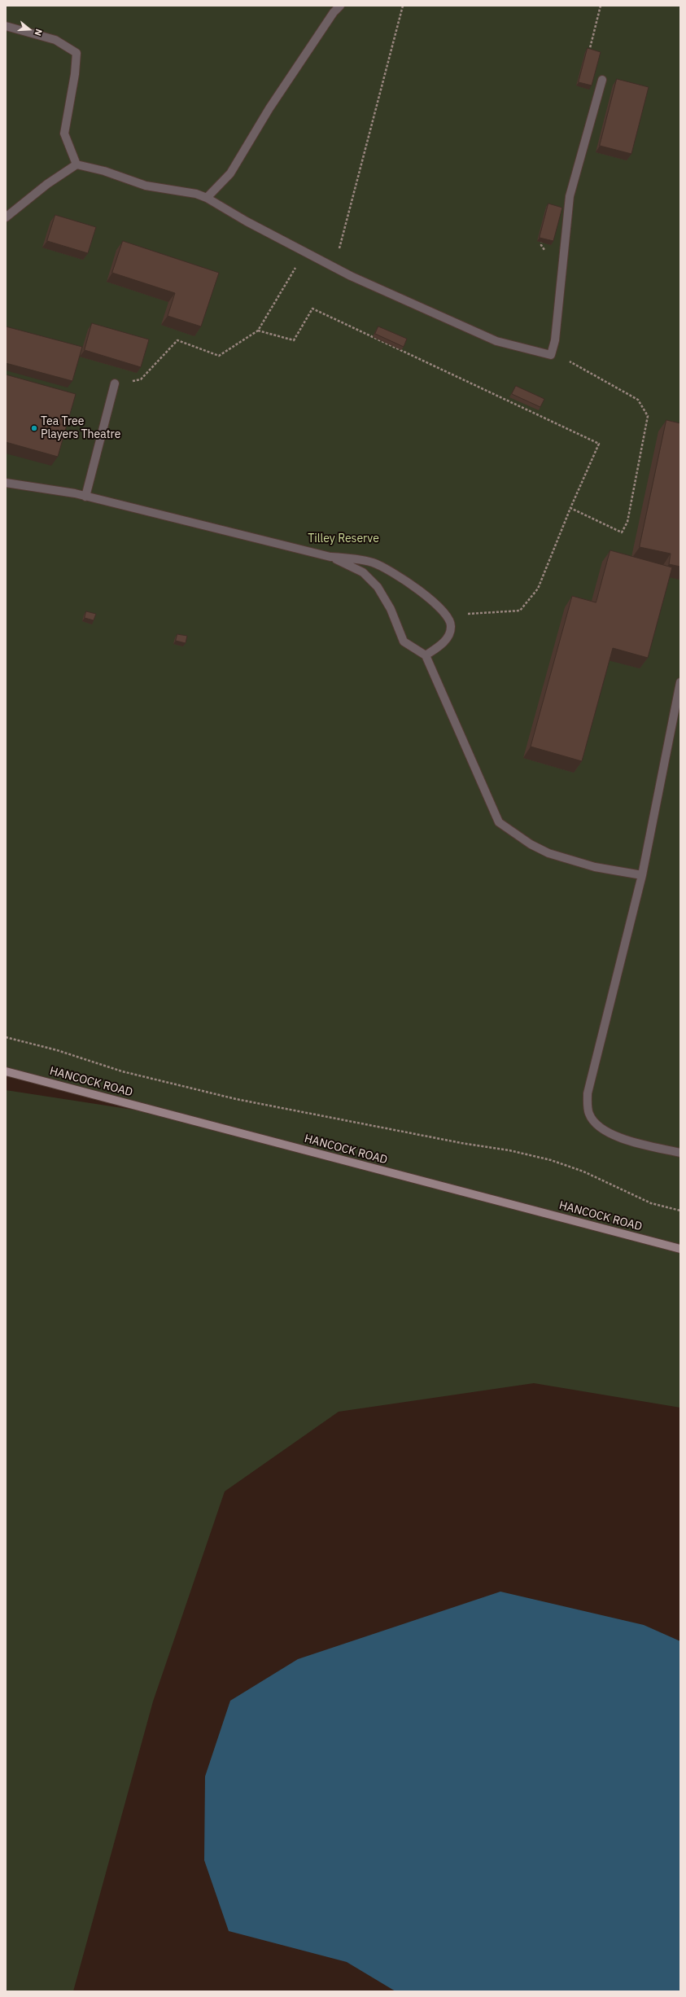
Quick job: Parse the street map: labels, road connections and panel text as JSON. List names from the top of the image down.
{
  "streets": {
    "main road": ["HANCOCK ROAD"]
  },
  "parks": ["Tilley Reserve"],
  "places": ["Tea Tree Players Theatre"],
  "north": "right"
}
